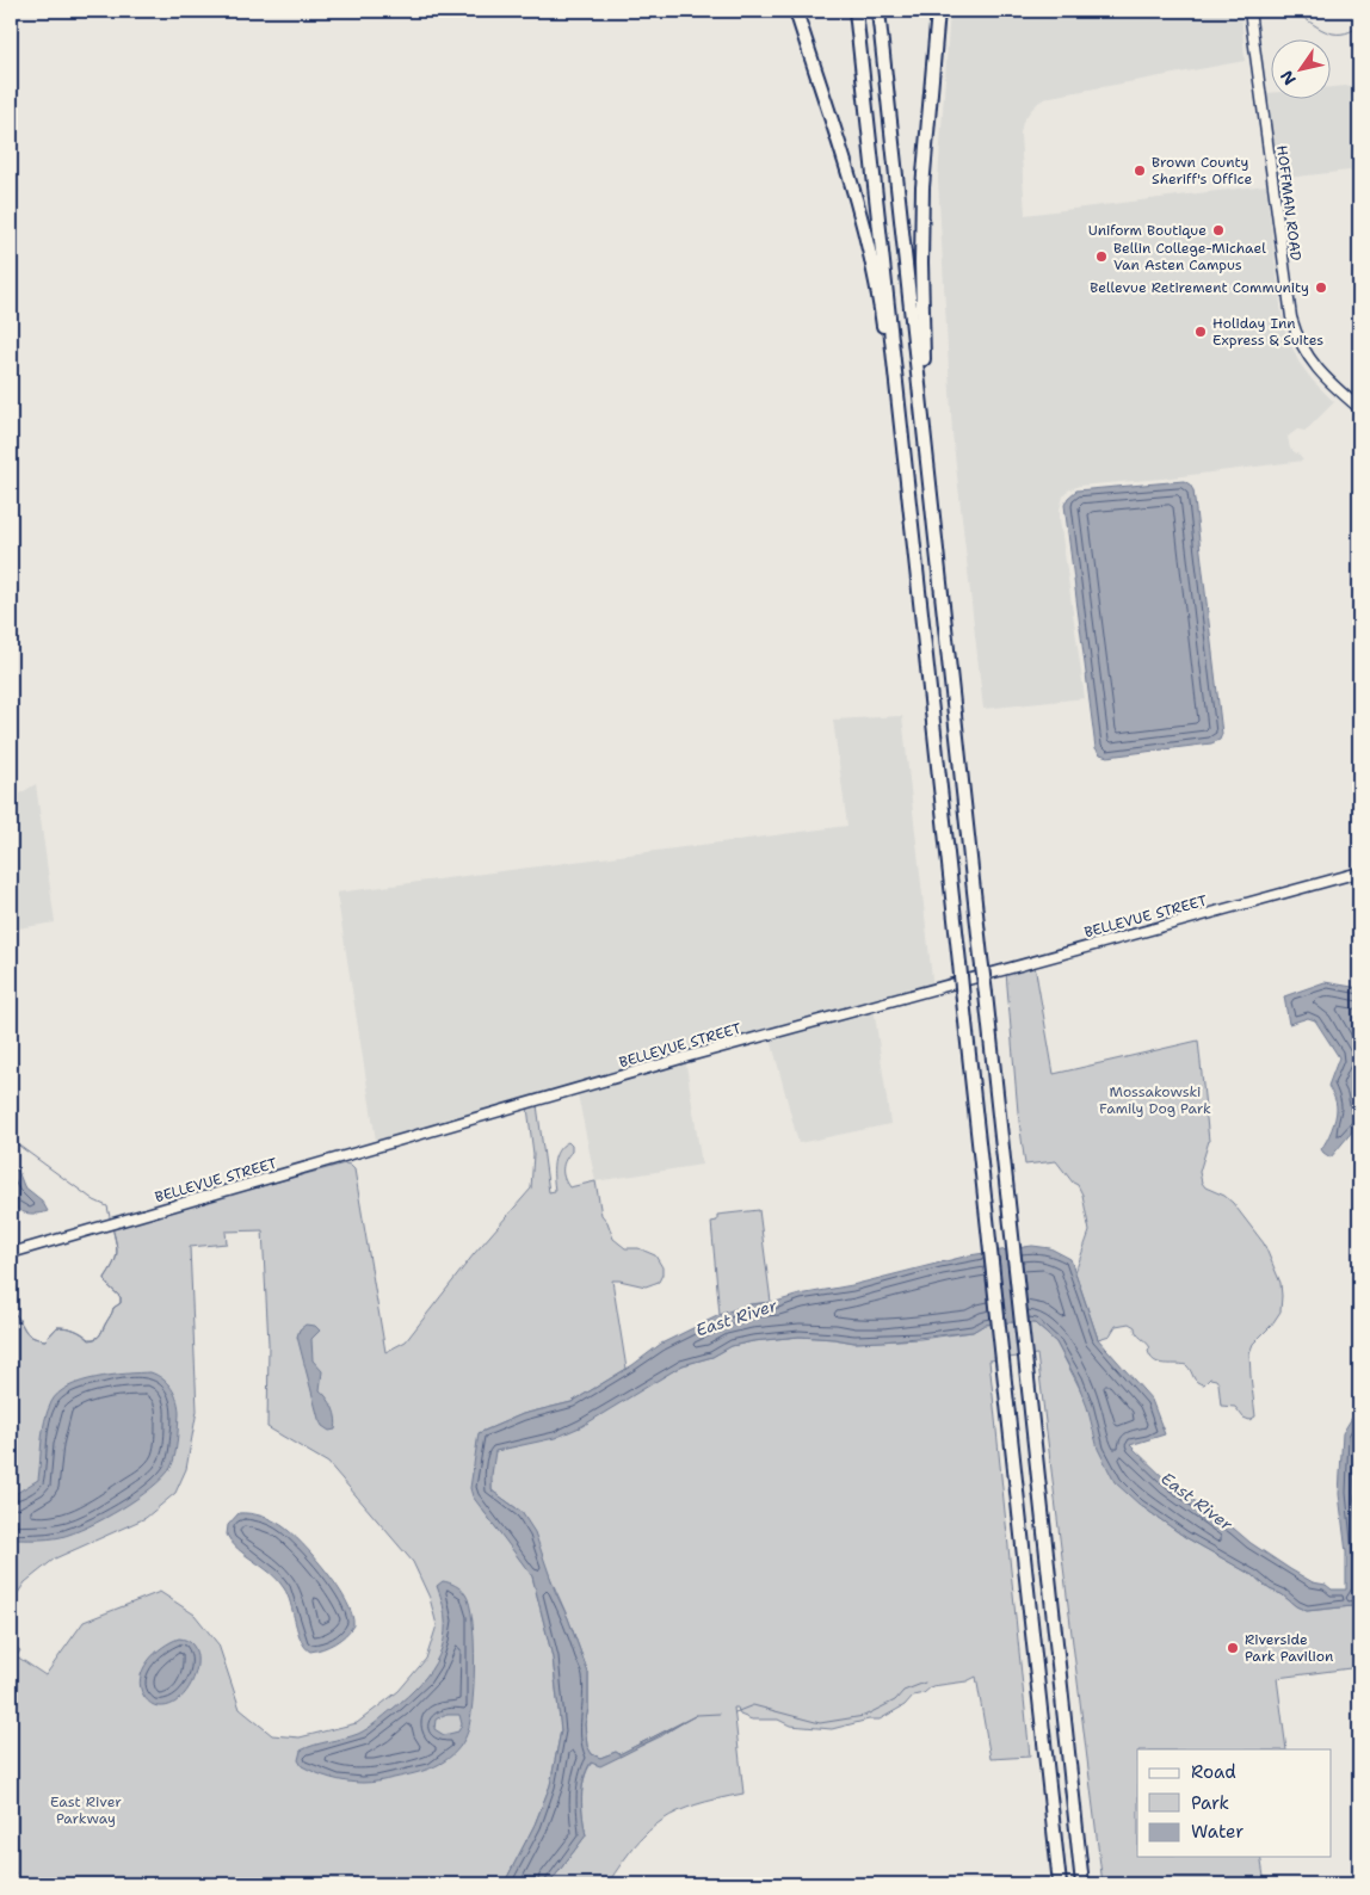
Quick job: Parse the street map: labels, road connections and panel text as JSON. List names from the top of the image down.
{
  "streets": {
    "street": ["HOFFMAN ROAD", "BELLEVUE STREET"]
  },
  "water": ["East River"],
  "parks": ["Mossakowski Family Dog Park", "East River Parkway"],
  "places": [
    "Brown County Sheriff's Office",
    "Uniform Boutique",
    "Bellin College-Michael Van Asten Campus",
    "Bellevue Retirement Community",
    "Holiday Inn Express & Suites",
    "Riverside Park Pavilion"
  ],
  "legend": ["Road", "Park", "Water"],
  "north": "bottom left"
}
